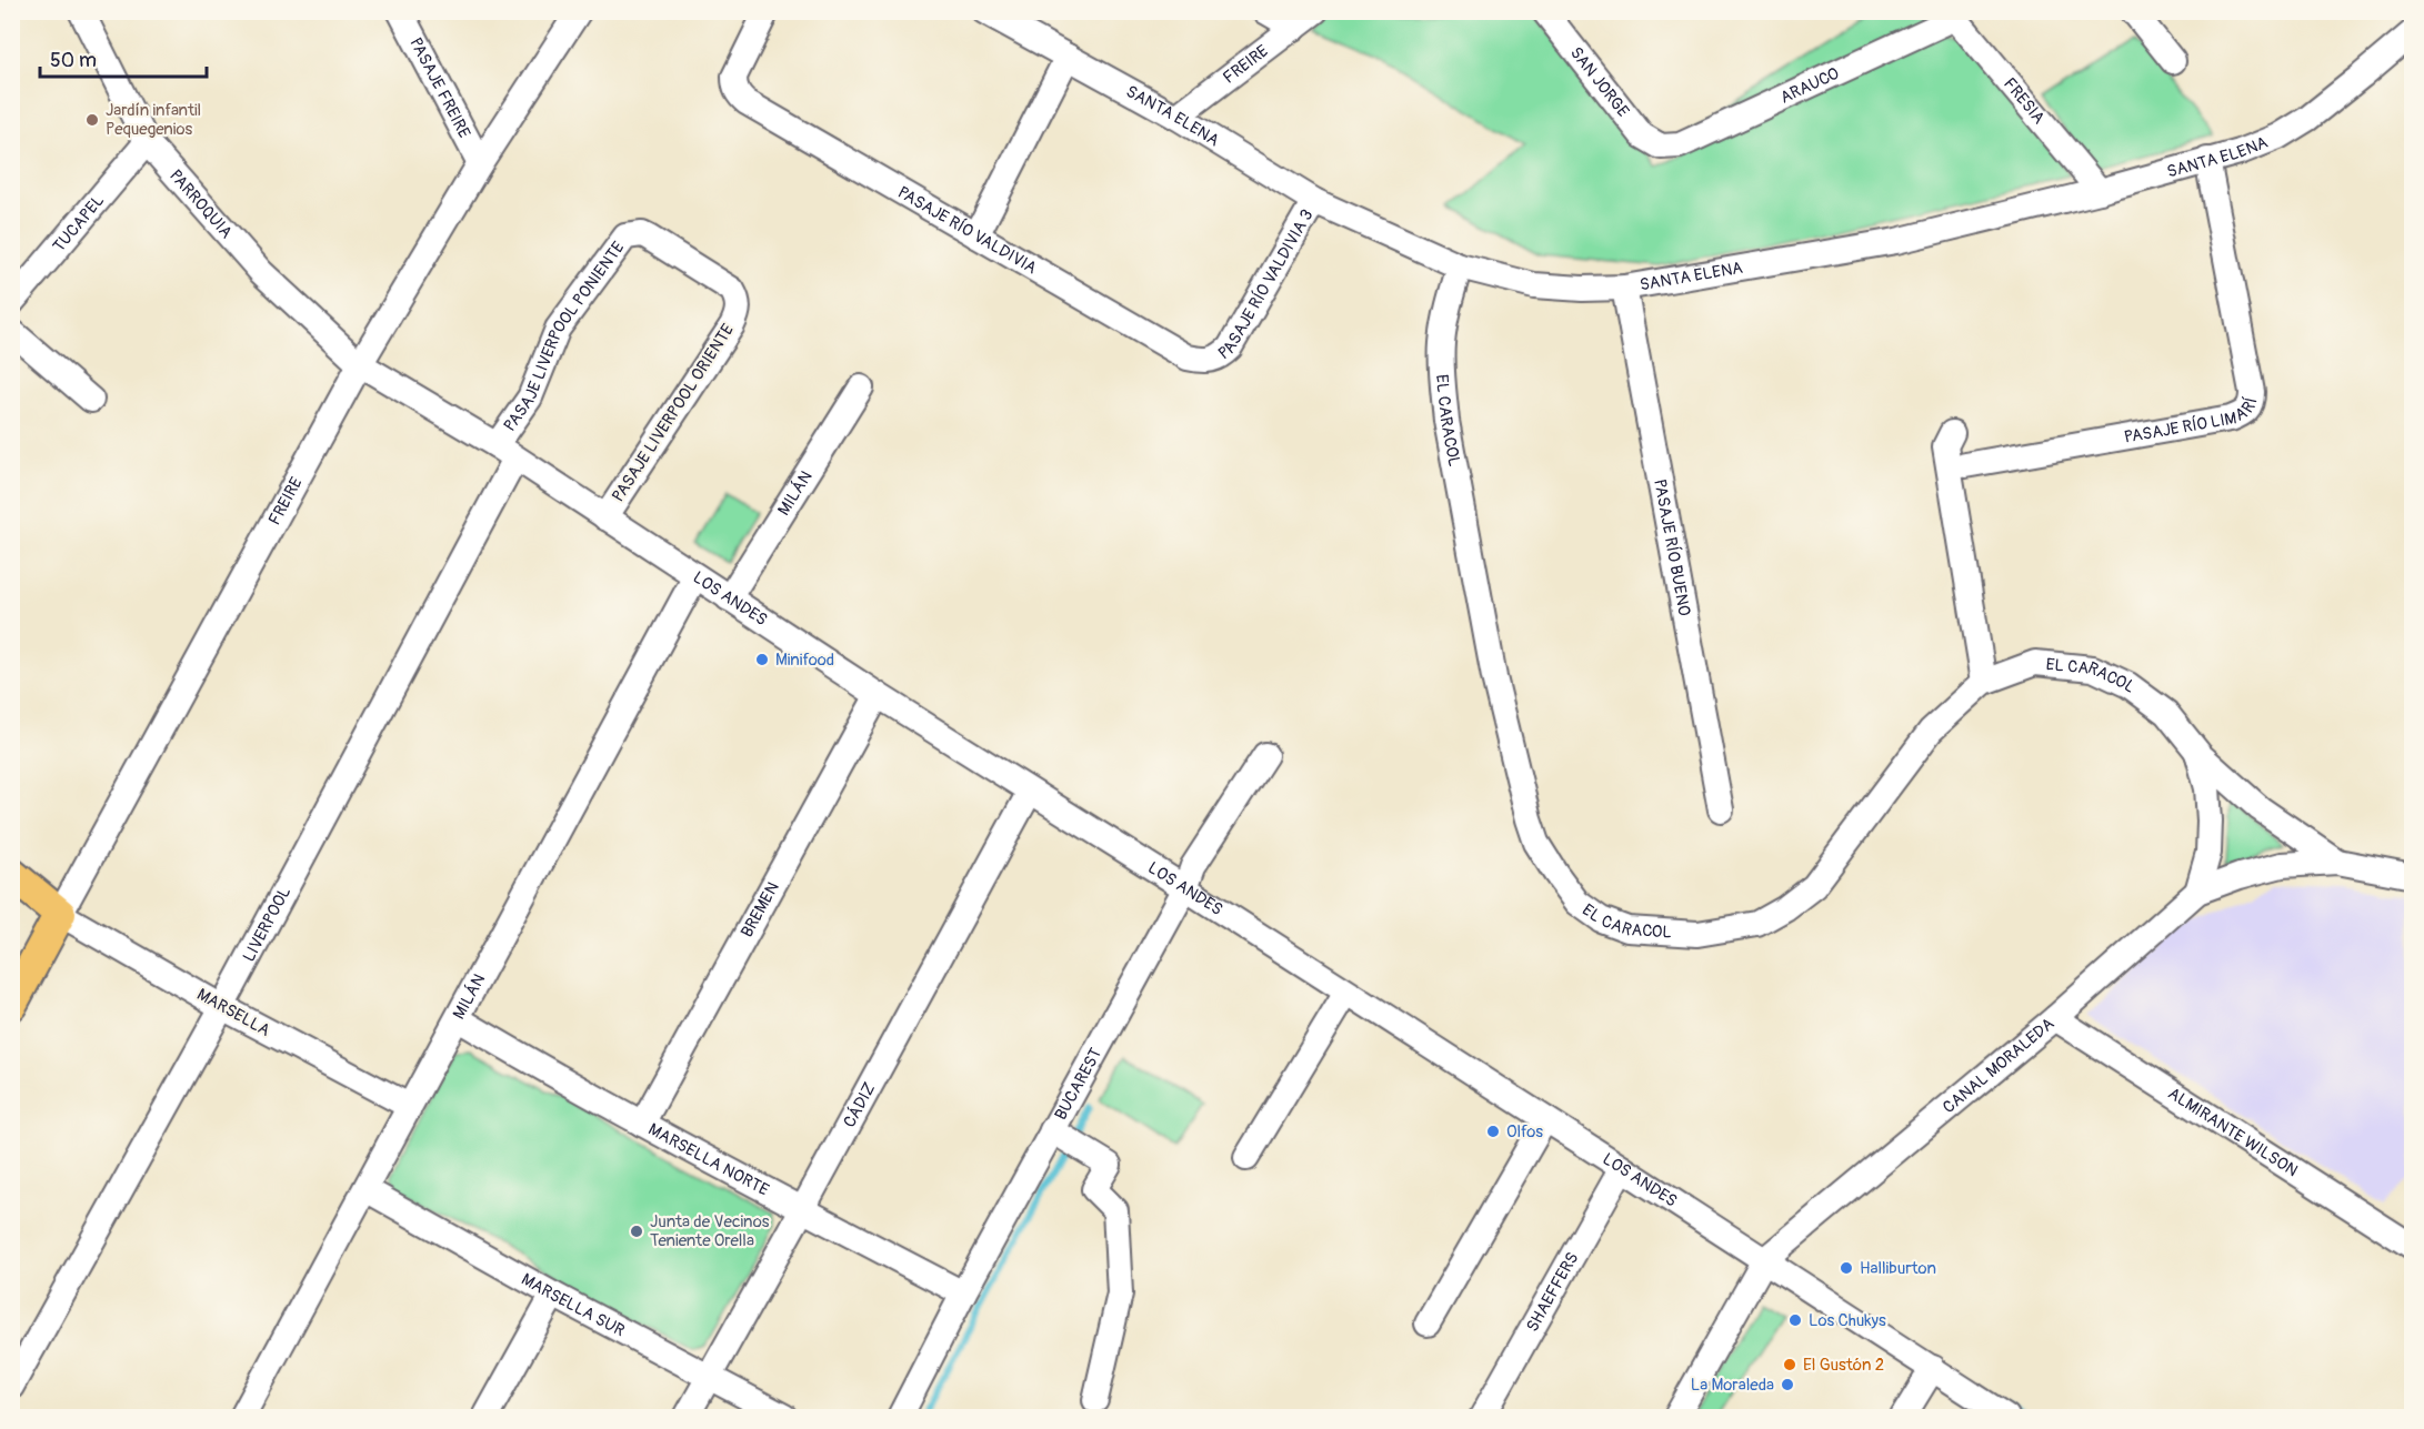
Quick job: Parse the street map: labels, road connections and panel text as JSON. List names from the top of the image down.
{
  "streets": {
    "main road": ["FREIRE"],
    "street": [
      "SAN JORGE",
      "ARAUCO",
      "PASAJE FREIRE",
      "FRESIA",
      "SANTA ELENA",
      "PARROQUIA",
      "TUCAPEL",
      "PASAJE RÍO VALDIVIA",
      "PASAJE RÍO VALDIVIA 3",
      "PASAJE LIVERPOOL PONIENTE",
      "PASAJE LIVERPOOL ORIENTE",
      "PASAJE RÍO LIMARÍ",
      "EL CARACOL",
      "MILÁN",
      "PASAJE RÍO BUENO",
      "LOS ANDES",
      "BREMEN",
      "LIVERPOOL",
      "MARSELLA",
      "CANAL MORALEDA",
      "BUCAREST",
      "CÁDIZ",
      "ALMIRANTE WILSON",
      "MARSELLA NORTE",
      "SHAEFFERS",
      "MARSELLA SUR"
    ]
  },
  "crossings": [
    ["FREIRE", "PASAJE FREIRE"],
    ["FREIRE", "SANTA ELENA"],
    ["FREIRE", "PARROQUIA"],
    ["FREIRE", "LOS ANDES"],
    ["FREIRE", "MARSELLA"],
    ["SAN JORGE", "ARAUCO"],
    ["ARAUCO", "FRESIA"],
    ["FRESIA", "SANTA ELENA"],
    ["SANTA ELENA", "PASAJE RÍO VALDIVIA 3"],
    ["SANTA ELENA", "PASAJE RÍO LIMARÍ"],
    ["SANTA ELENA", "EL CARACOL"],
    ["SANTA ELENA", "PASAJE RÍO BUENO"],
    ["PARROQUIA", "TUCAPEL"],
    ["PARROQUIA", "LOS ANDES"],
    ["PASAJE RÍO VALDIVIA", "PASAJE RÍO VALDIVIA 3"],
    ["PASAJE LIVERPOOL PONIENTE", "PASAJE LIVERPOOL ORIENTE"],
    ["PASAJE LIVERPOOL PONIENTE", "LOS ANDES"],
    ["PASAJE LIVERPOOL PONIENTE", "LIVERPOOL"],
    ["PASAJE LIVERPOOL ORIENTE", "LOS ANDES"],
    ["EL CARACOL", "CANAL MORALEDA"],
    ["MILÁN", "LOS ANDES"],
    ["MILÁN", "MARSELLA"],
    ["MILÁN", "MARSELLA NORTE"],
    ["MILÁN", "MARSELLA SUR"],
    ["LOS ANDES", "BREMEN"],
    ["LOS ANDES", "LIVERPOOL"],
    ["LOS ANDES", "CANAL MORALEDA"],
    ["LOS ANDES", "BUCAREST"],
    ["LOS ANDES", "CÁDIZ"],
    ["LOS ANDES", "SHAEFFERS"],
    ["BREMEN", "MARSELLA NORTE"],
    ["LIVERPOOL", "MARSELLA"],
    ["CANAL MORALEDA", "ALMIRANTE WILSON"],
    ["BUCAREST", "MARSELLA NORTE"],
    ["CÁDIZ", "MARSELLA NORTE"],
    ["CÁDIZ", "MARSELLA SUR"]
  ],
  "places": [
    "Jardín infantil Pequegenios",
    "Minifood",
    "Olfos",
    "Junta de Vecinos Teniente Orella",
    "Halliburton",
    "Los Chukys",
    "El Gustón 2",
    "La Moraleda"
  ],
  "scale_bar": "50 m"
}
